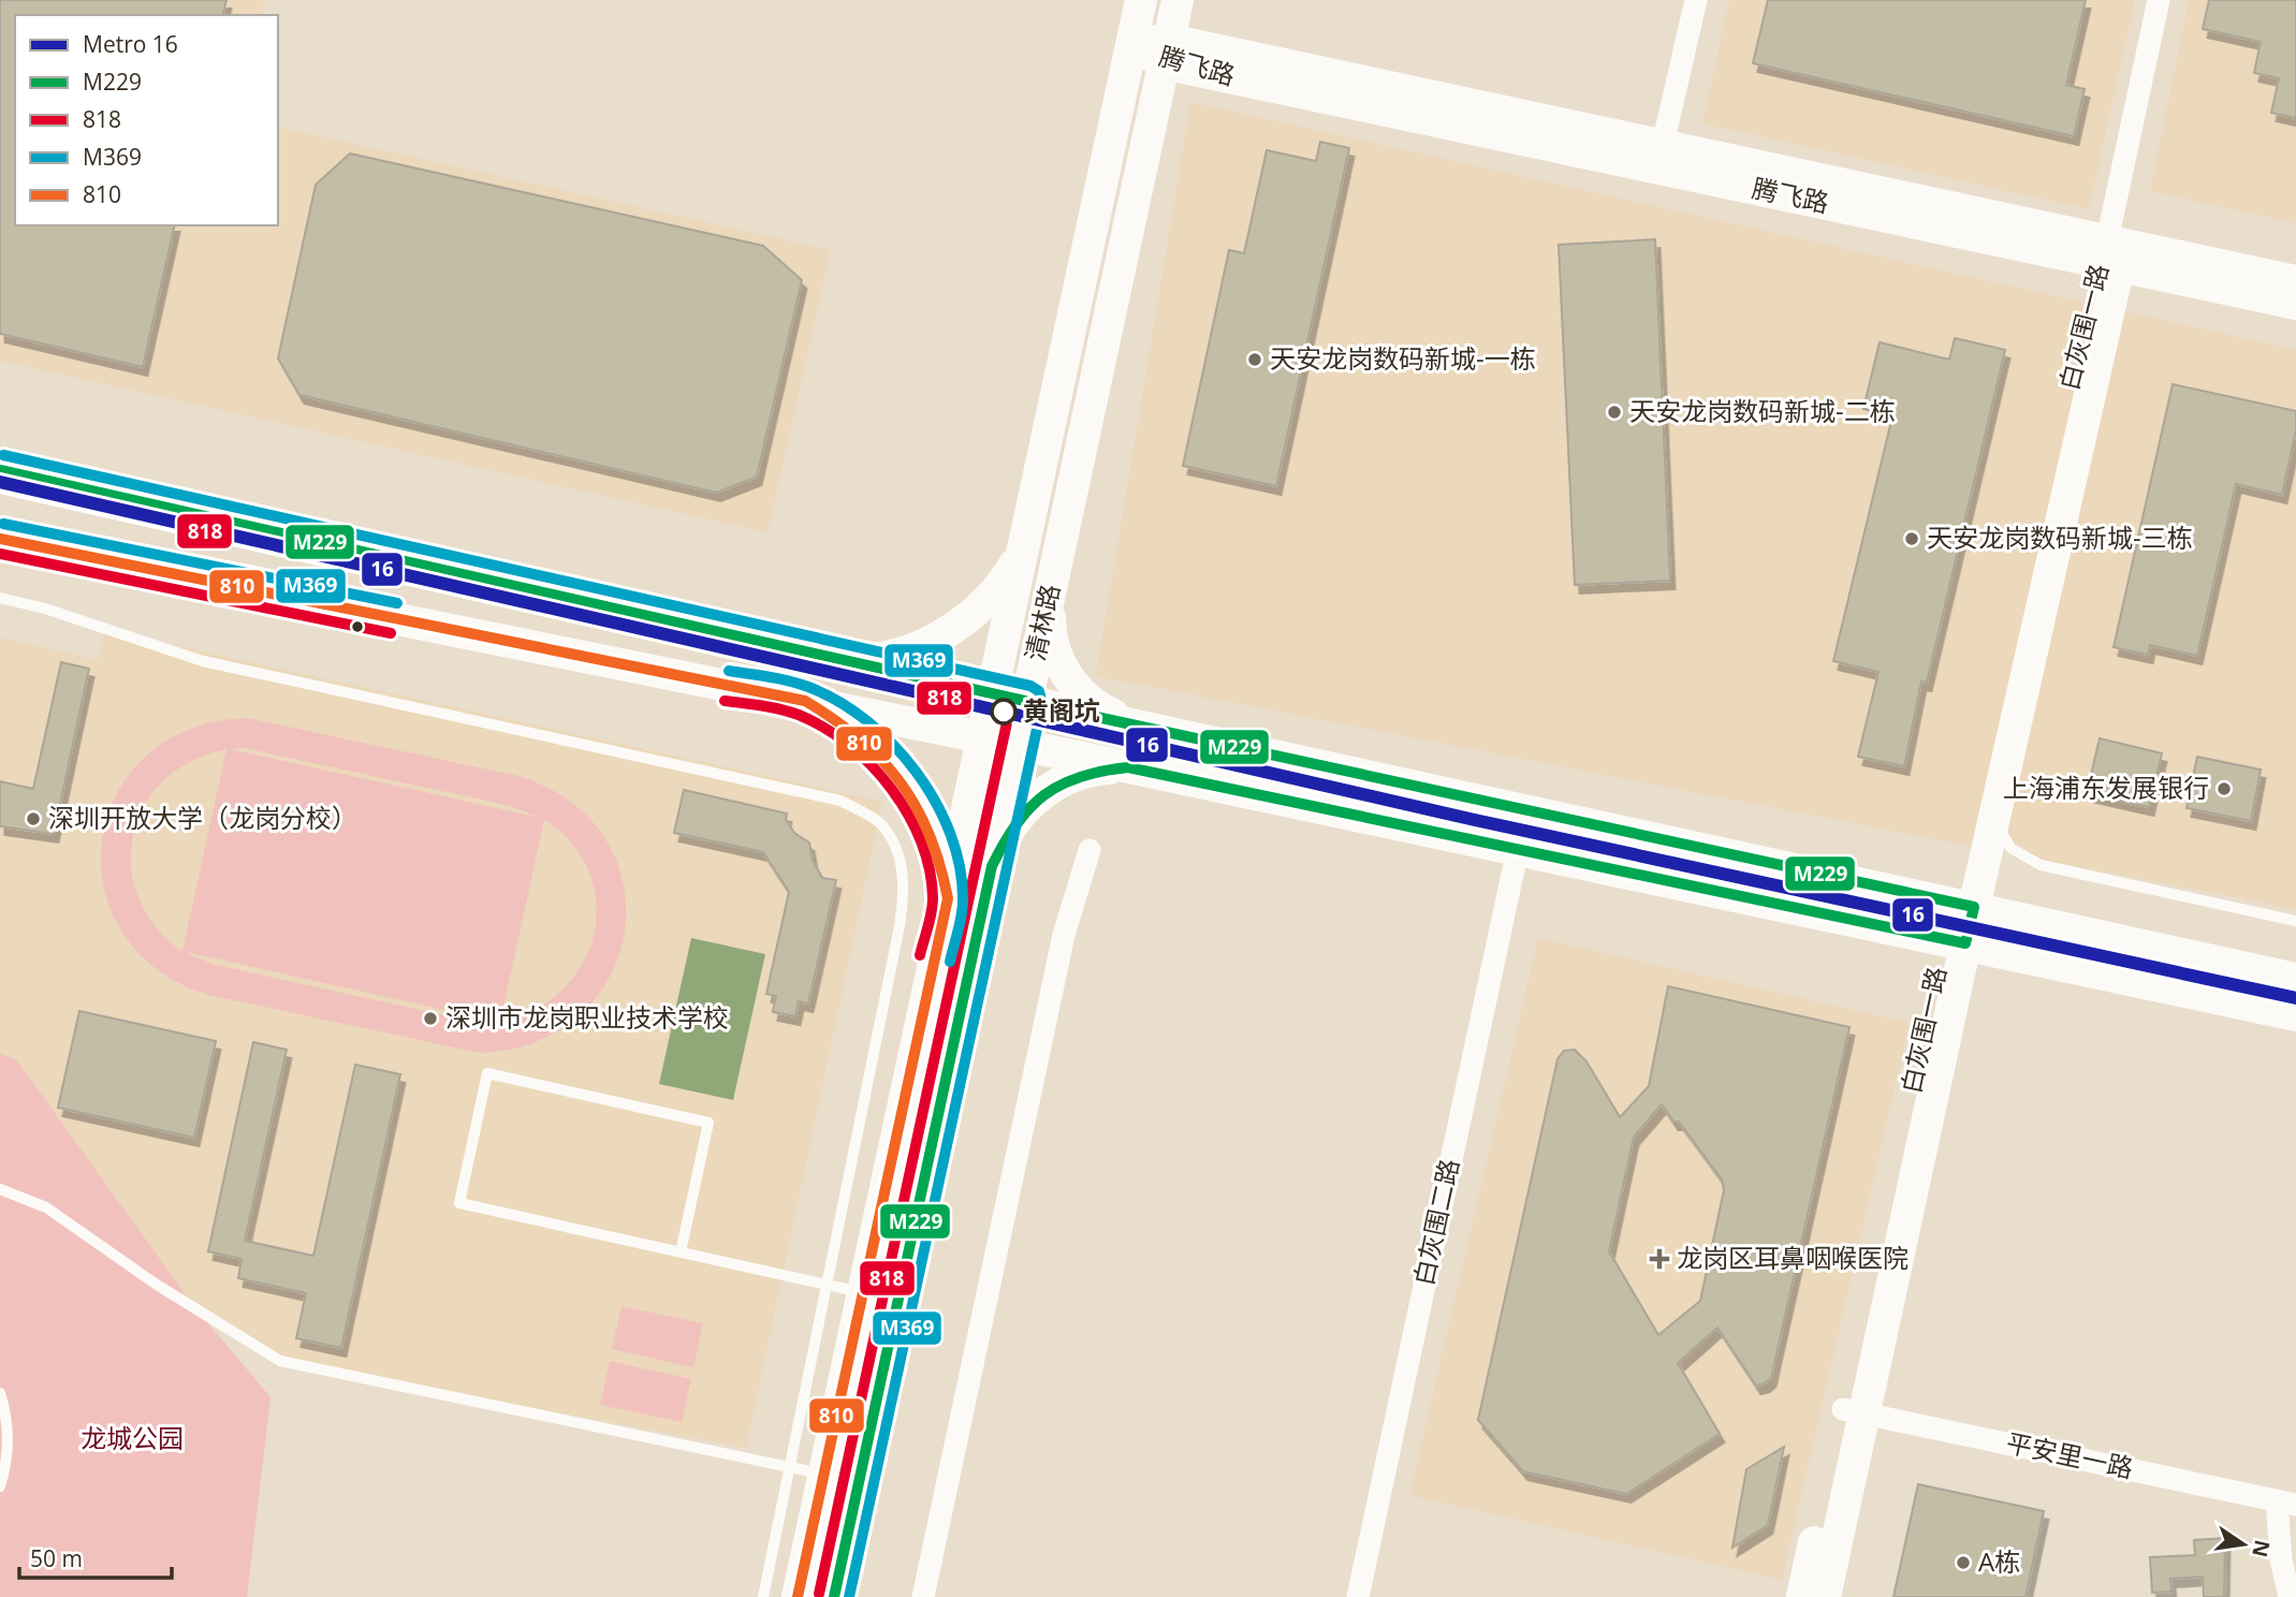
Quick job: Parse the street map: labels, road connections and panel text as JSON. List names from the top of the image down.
{
  "streets": {
    "main road": ["腾飞路", "白灰围一路", "清林路"],
    "street": ["白灰围二路", "平安里一路"]
  },
  "crossings": [
    ["腾飞路", "白灰围一路"],
    ["腾飞路", "清林路"],
    ["白灰围一路", "平安里一路"]
  ],
  "parks": ["龙城公园"],
  "places": {
    "other": [
      "天安龙岗数码新城-一栋",
      "天安龙岗数码新城-二栋",
      "天安龙岗数码新城-三栋",
      "黄阁坑",
      "上海浦东发展银行",
      "深圳开放大学（龙岗分校）",
      "深圳市龙岗职业技术学校",
      "A栋"
    ],
    "health": ["龙岗区耳鼻咽喉医院"]
  },
  "lines": [
    "transit line M369",
    "transit line M229",
    "metro line 16",
    "transit line 818",
    "transit line 810"
  ],
  "legend": [
    "Metro 16",
    "M229",
    "818",
    "M369",
    "810"
  ],
  "scale_bar": "50 m",
  "north": "right"
}
